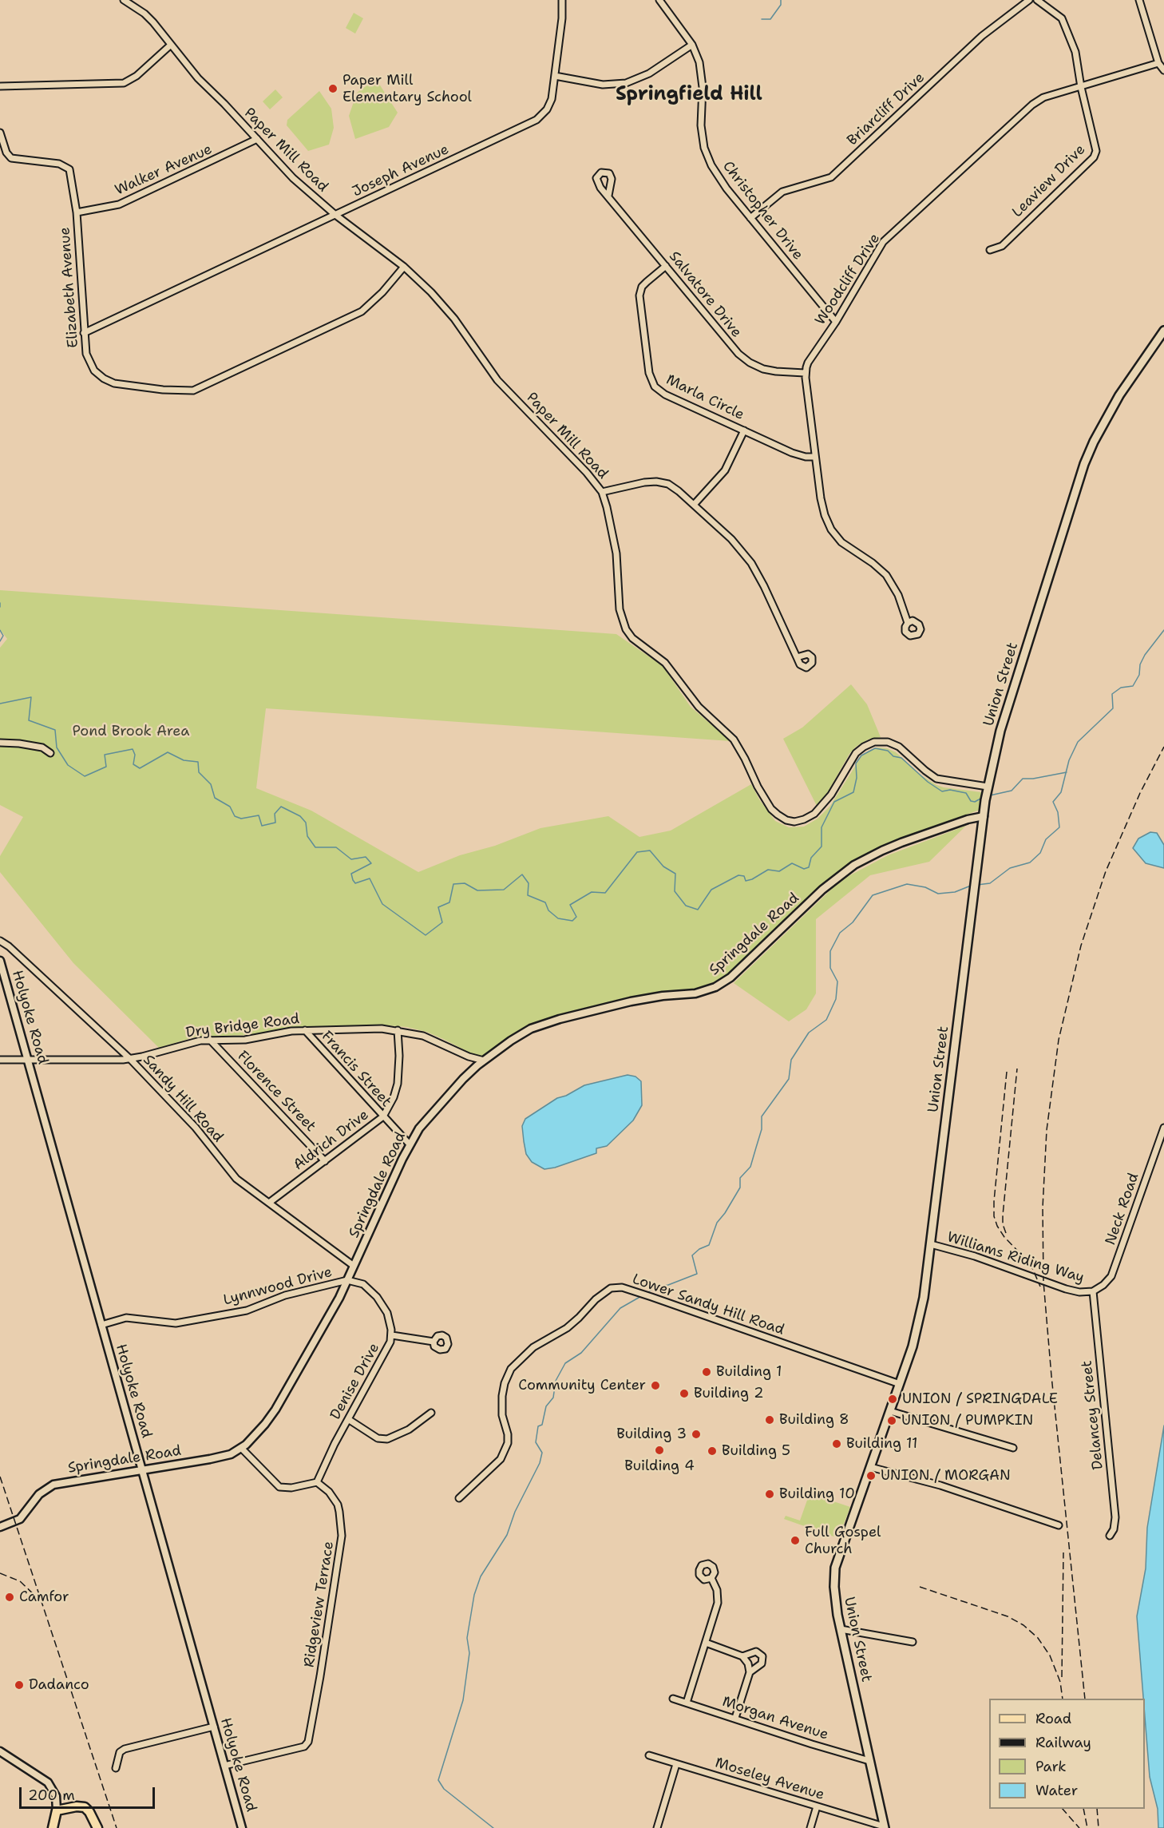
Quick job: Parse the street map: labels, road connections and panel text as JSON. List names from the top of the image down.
{
  "streets": {
    "main road": ["Union Street"],
    "street": [
      "Briarcliff Drive",
      "Paper Mill Road",
      "Walker Avenue",
      "Joseph Avenue",
      "Leaview Drive",
      "Christopher Drive",
      "Woodcliff Drive",
      "Elizabeth Avenue",
      "Salvatore Drive",
      "Marla Circle",
      "Springdale Road",
      "Holyoke Road",
      "Dry Bridge Road",
      "Francis Street",
      "Florence Street",
      "Sandy Hill Road",
      "Aldrich Drive",
      "Neck Road",
      "Williams Riding Way",
      "Lynnwood Drive",
      "Lower Sandy Hill Road",
      "Denise Drive",
      "Delancey Street",
      "Ridgeview Terrace",
      "Morgan Avenue",
      "Moseley Avenue"
    ]
  },
  "crossings": [
    ["Briarcliff Drive", "Christopher Drive"],
    ["Paper Mill Road", "Walker Avenue"],
    ["Paper Mill Road", "Joseph Avenue"],
    ["Paper Mill Road", "Elizabeth Avenue"],
    ["Paper Mill Road", "Union Street"],
    ["Walker Avenue", "Elizabeth Avenue"],
    ["Joseph Avenue", "Elizabeth Avenue"],
    ["Leaview Drive", "Woodcliff Drive"],
    ["Christopher Drive", "Woodcliff Drive"],
    ["Woodcliff Drive", "Salvatore Drive"],
    ["Salvatore Drive", "Marla Circle"],
    ["Union Street", "Springdale Road"],
    ["Union Street", "Williams Riding Way"],
    ["Union Street", "Lower Sandy Hill Road"],
    ["Union Street", "Morgan Avenue"],
    ["Union Street", "Moseley Avenue"],
    ["Springdale Road", "Holyoke Road"],
    ["Springdale Road", "Dry Bridge Road"],
    ["Springdale Road", "Francis Street"],
    ["Springdale Road", "Sandy Hill Road"],
    ["Springdale Road", "Lynnwood Drive"],
    ["Springdale Road", "Denise Drive"],
    ["Holyoke Road", "Dry Bridge Road"],
    ["Holyoke Road", "Lynnwood Drive"],
    ["Holyoke Road", "Ridgeview Terrace"],
    ["Dry Bridge Road", "Francis Street"],
    ["Dry Bridge Road", "Florence Street"],
    ["Dry Bridge Road", "Sandy Hill Road"],
    ["Dry Bridge Road", "Aldrich Drive"],
    ["Francis Street", "Aldrich Drive"],
    ["Florence Street", "Aldrich Drive"],
    ["Sandy Hill Road", "Aldrich Drive"],
    ["Neck Road", "Williams Riding Way"],
    ["Neck Road", "Delancey Street"],
    ["Williams Riding Way", "Delancey Street"],
    ["Lynnwood Drive", "Denise Drive"],
    ["Denise Drive", "Ridgeview Terrace"]
  ],
  "districts": ["Springfield Hill"],
  "parks": ["Pond Brook Area"],
  "places": [
    "Paper Mill Elementary School",
    "Building 1",
    "Community Center",
    "Building 2",
    "UNION / SPRINGDALE",
    "Building 8",
    "UNION / PUMPKIN",
    "Building 3",
    "Building 11",
    "Building 4",
    "Building 5",
    "UNION / MORGAN",
    "Building 10",
    "Full Gospel Church",
    "Camfor",
    "Dadanco"
  ],
  "legend": [
    "Road",
    "Railway",
    "Park",
    "Water"
  ],
  "scale_bar": "200 m"
}
